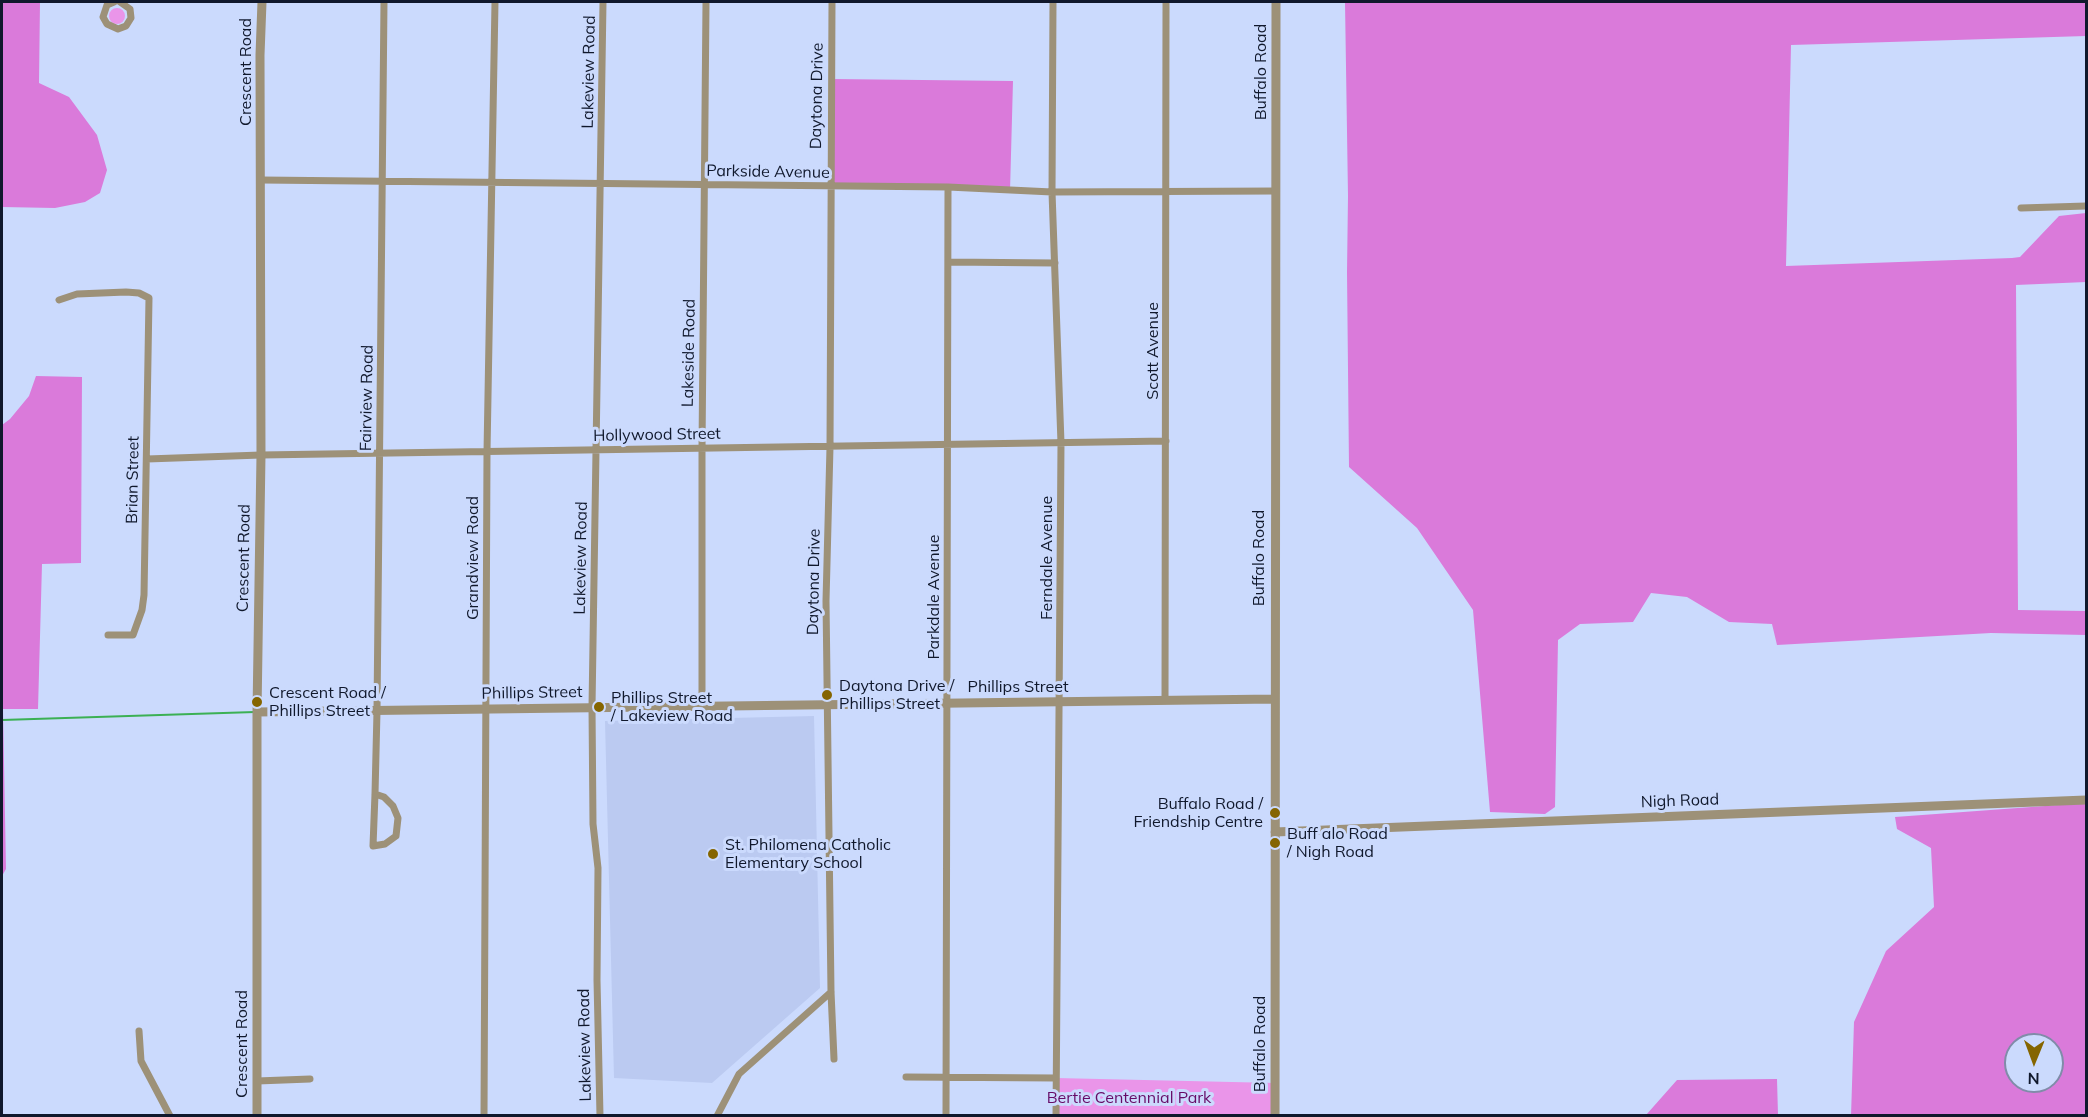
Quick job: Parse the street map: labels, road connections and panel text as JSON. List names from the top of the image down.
{
  "streets": {
    "street": [
      "Crescent Road",
      "Lakeview Road",
      "Buffalo Road",
      "Daytona Drive",
      "Parkside Avenue",
      "Scott Avenue",
      "Lakeside Road",
      "Fairview Road",
      "Hollywood Street",
      "Brian Street",
      "Grandview Road",
      "Ferndale Avenue",
      "Parkdale Avenue",
      "Phillips Street",
      "Nigh Road"
    ]
  },
  "crossings": [
    ["Crescent Road", "Parkside Avenue"],
    ["Crescent Road", "Hollywood Street"],
    ["Crescent Road", "Phillips Street"],
    ["Lakeview Road", "Parkside Avenue"],
    ["Lakeview Road", "Hollywood Street"],
    ["Lakeview Road", "Phillips Street"],
    ["Buffalo Road", "Parkside Avenue"],
    ["Buffalo Road", "Phillips Street"],
    ["Buffalo Road", "Nigh Road"],
    ["Daytona Drive", "Parkside Avenue"],
    ["Daytona Drive", "Hollywood Street"],
    ["Daytona Drive", "Phillips Street"],
    ["Parkside Avenue", "Scott Avenue"],
    ["Parkside Avenue", "Lakeside Road"],
    ["Parkside Avenue", "Fairview Road"],
    ["Parkside Avenue", "Grandview Road"],
    ["Parkside Avenue", "Ferndale Avenue"],
    ["Parkside Avenue", "Parkdale Avenue"],
    ["Scott Avenue", "Hollywood Street"],
    ["Scott Avenue", "Phillips Street"],
    ["Lakeside Road", "Hollywood Street"],
    ["Lakeside Road", "Phillips Street"],
    ["Fairview Road", "Hollywood Street"],
    ["Fairview Road", "Phillips Street"],
    ["Hollywood Street", "Brian Street"],
    ["Hollywood Street", "Grandview Road"],
    ["Hollywood Street", "Ferndale Avenue"],
    ["Hollywood Street", "Parkdale Avenue"],
    ["Grandview Road", "Phillips Street"],
    ["Ferndale Avenue", "Phillips Street"],
    ["Parkdale Avenue", "Phillips Street"]
  ],
  "parks": ["Bertie Centennial Park"],
  "places": [
    "Daytona Drive / Phillips Street",
    "Crescent Road / Phillips Street",
    "Phillips Street / Lakeview Road",
    "Buffalo Road / Friendship Centre",
    "Buff alo Road / Nigh Road",
    "St. Philomena Catholic Elementary School"
  ],
  "north": "bottom"
}
